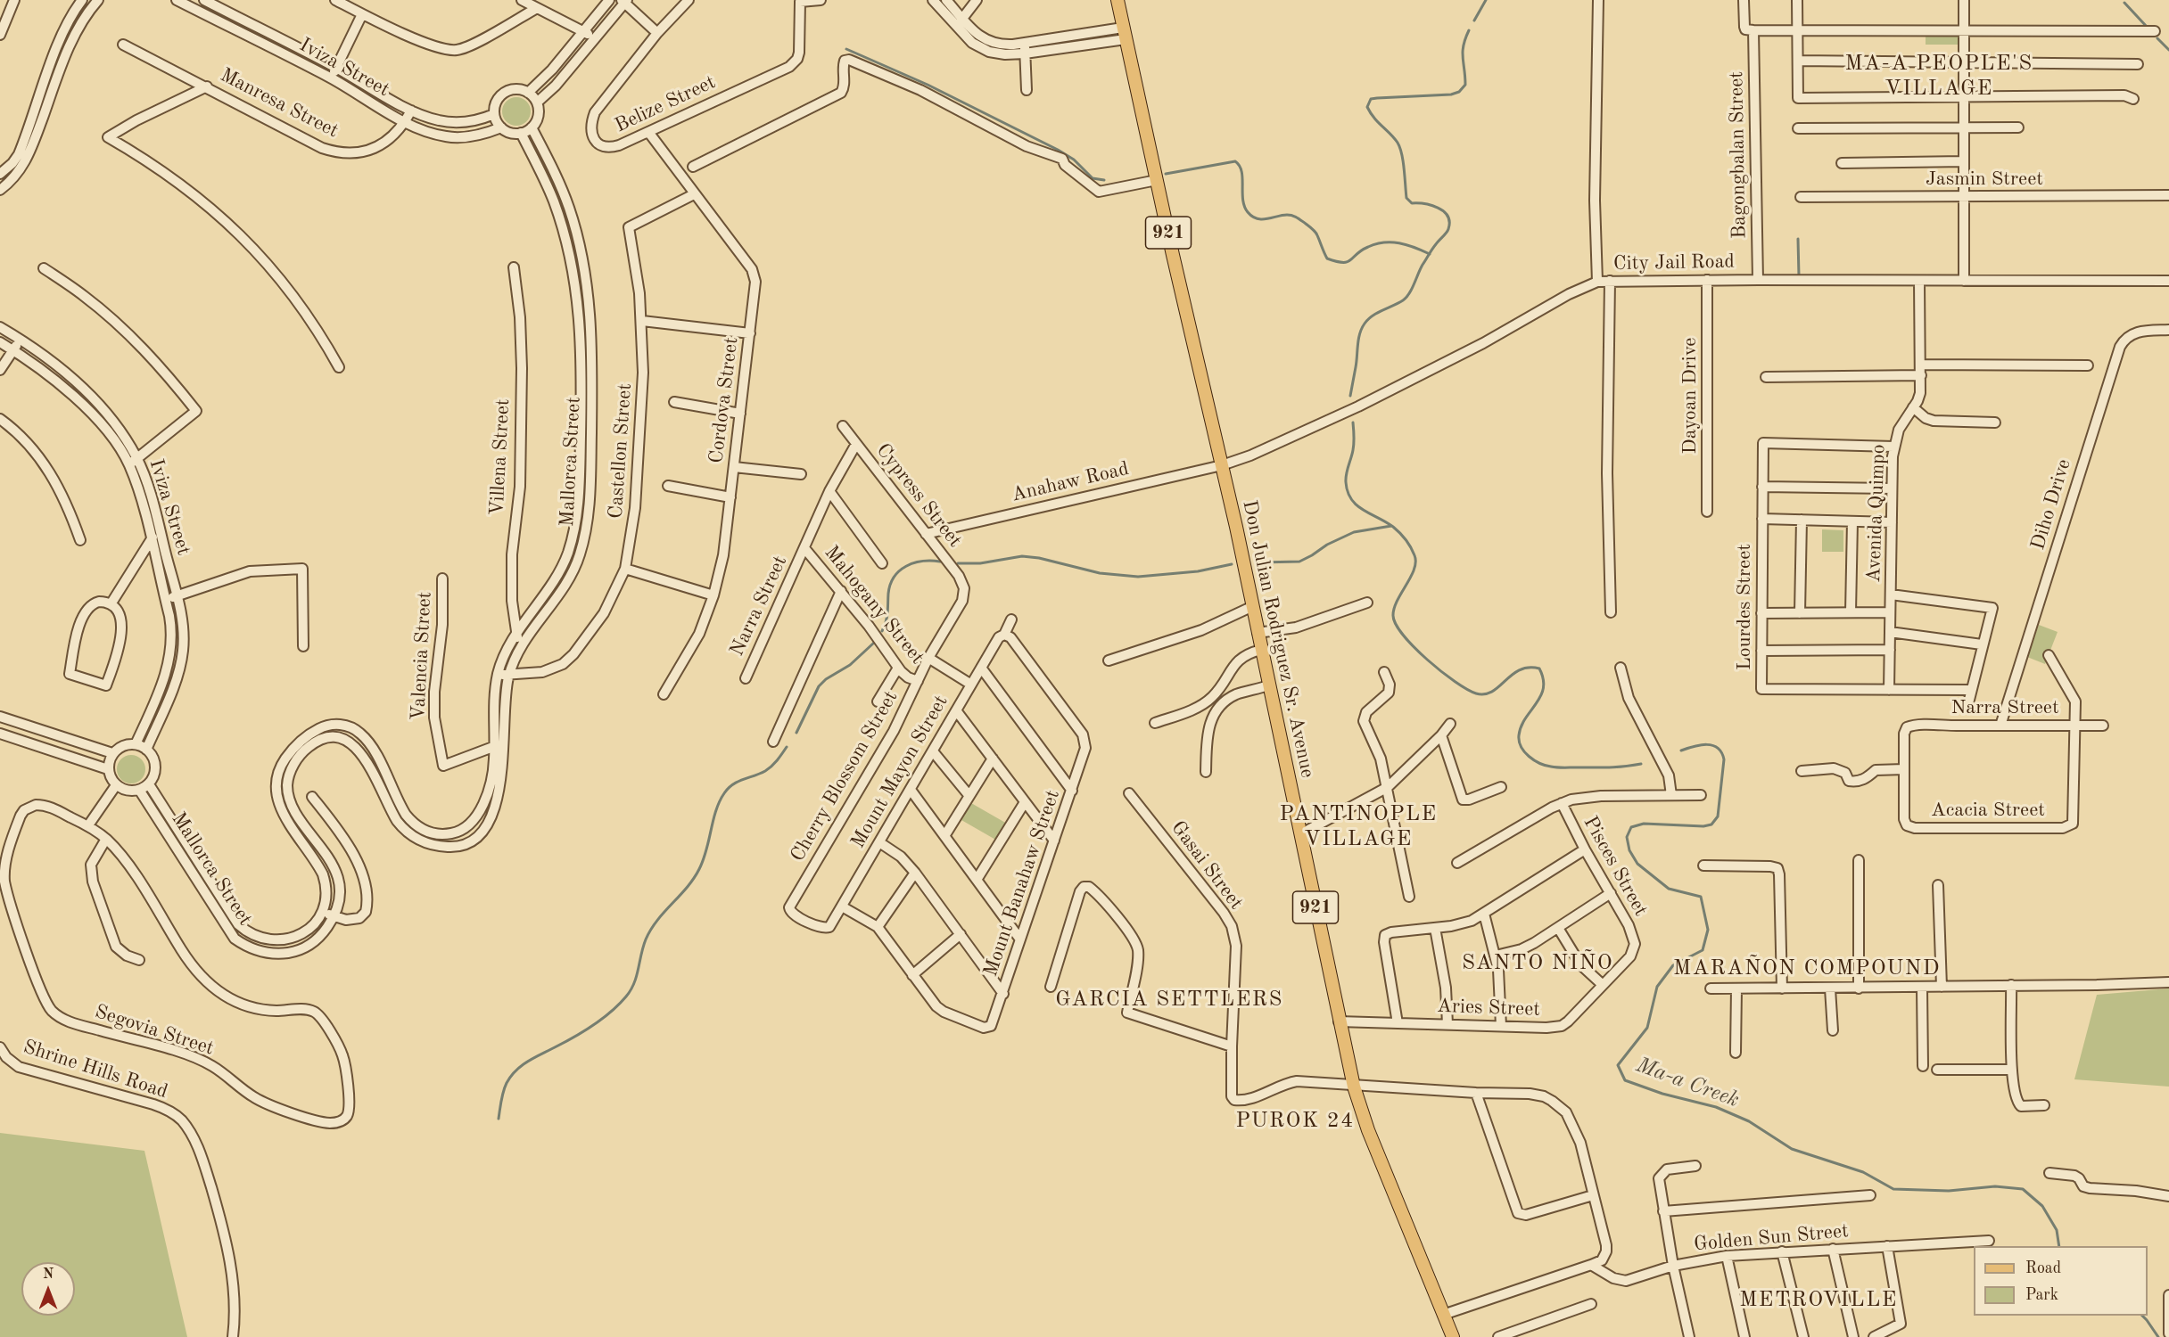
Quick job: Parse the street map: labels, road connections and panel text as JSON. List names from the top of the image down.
{
  "streets": {
    "main road": ["921", "Don Julian Rodriguez Sr. Avenue"],
    "street": [
      "Iviza Street",
      "Manresa Street",
      "Belize Street",
      "Bagongbalan Street",
      "Jasmin Street",
      "City Jail Road",
      "Dayoan Drive",
      "Cordova Street",
      "Castellon Street",
      "Villena Street",
      "Mallorca Street",
      "Anahaw Road",
      "Cypress Street",
      "Diho Drive",
      "Avenida Quimpo",
      "Mahogany Street",
      "Narra Street",
      "Lourdes Street",
      "Valencia Street",
      "Mount Mayon Street",
      "Cherry Blossom Street",
      "Acacia Street",
      "Gasai Street",
      "Pisces Street",
      "Mount Banahaw Street",
      "Aries Street",
      "Segovia Street",
      "Shrine Hills Road",
      "Golden Sun Street"
    ]
  },
  "crossings": [
    ["Iviza Street", "Manresa Street"],
    ["Iviza Street", "Mallorca Street"],
    ["Belize Street", "Cordova Street"],
    ["Bagongbalan Street", "City Jail Road"],
    ["City Jail Road", "Dayoan Drive"],
    ["City Jail Road", "Anahaw Road"],
    ["City Jail Road", "Avenida Quimpo"],
    ["City Jail Road", "Don Julian Rodriguez Sr. Avenue"],
    ["Cordova Street", "Castellon Street"],
    ["Castellon Street", "Mallorca Street"],
    ["Villena Street", "Mallorca Street"],
    ["Mallorca Street", "Valencia Street"],
    ["Anahaw Road", "Cypress Street"],
    ["Anahaw Road", "Don Julian Rodriguez Sr. Avenue"],
    ["Cypress Street", "Narra Street"],
    ["Cypress Street", "Cherry Blossom Street"],
    ["Diho Drive", "Narra Street"],
    ["Avenida Quimpo", "Lourdes Street"],
    ["Mahogany Street", "Narra Street"],
    ["Mahogany Street", "Cherry Blossom Street"],
    ["Narra Street", "Acacia Street"],
    ["Don Julian Rodriguez Sr. Avenue", "Gasai Street"],
    ["Don Julian Rodriguez Sr. Avenue", "Aries Street"],
    ["Mount Mayon Street", "Cherry Blossom Street"],
    ["Mount Mayon Street", "Mount Banahaw Street"],
    ["Pisces Street", "Aries Street"]
  ],
  "districts": [
    "MA-A PEOPLE'S VILLAGE",
    "PANTINOPLE VILLAGE",
    "SANTO NIÑO",
    "MARAÑON COMPOUND",
    "GARCIA SETTLERS",
    "PUROK 24",
    "METROVILLE"
  ],
  "water": ["Ma-a Creek"],
  "legend": ["Road", "Park"],
  "north": "top"
}
